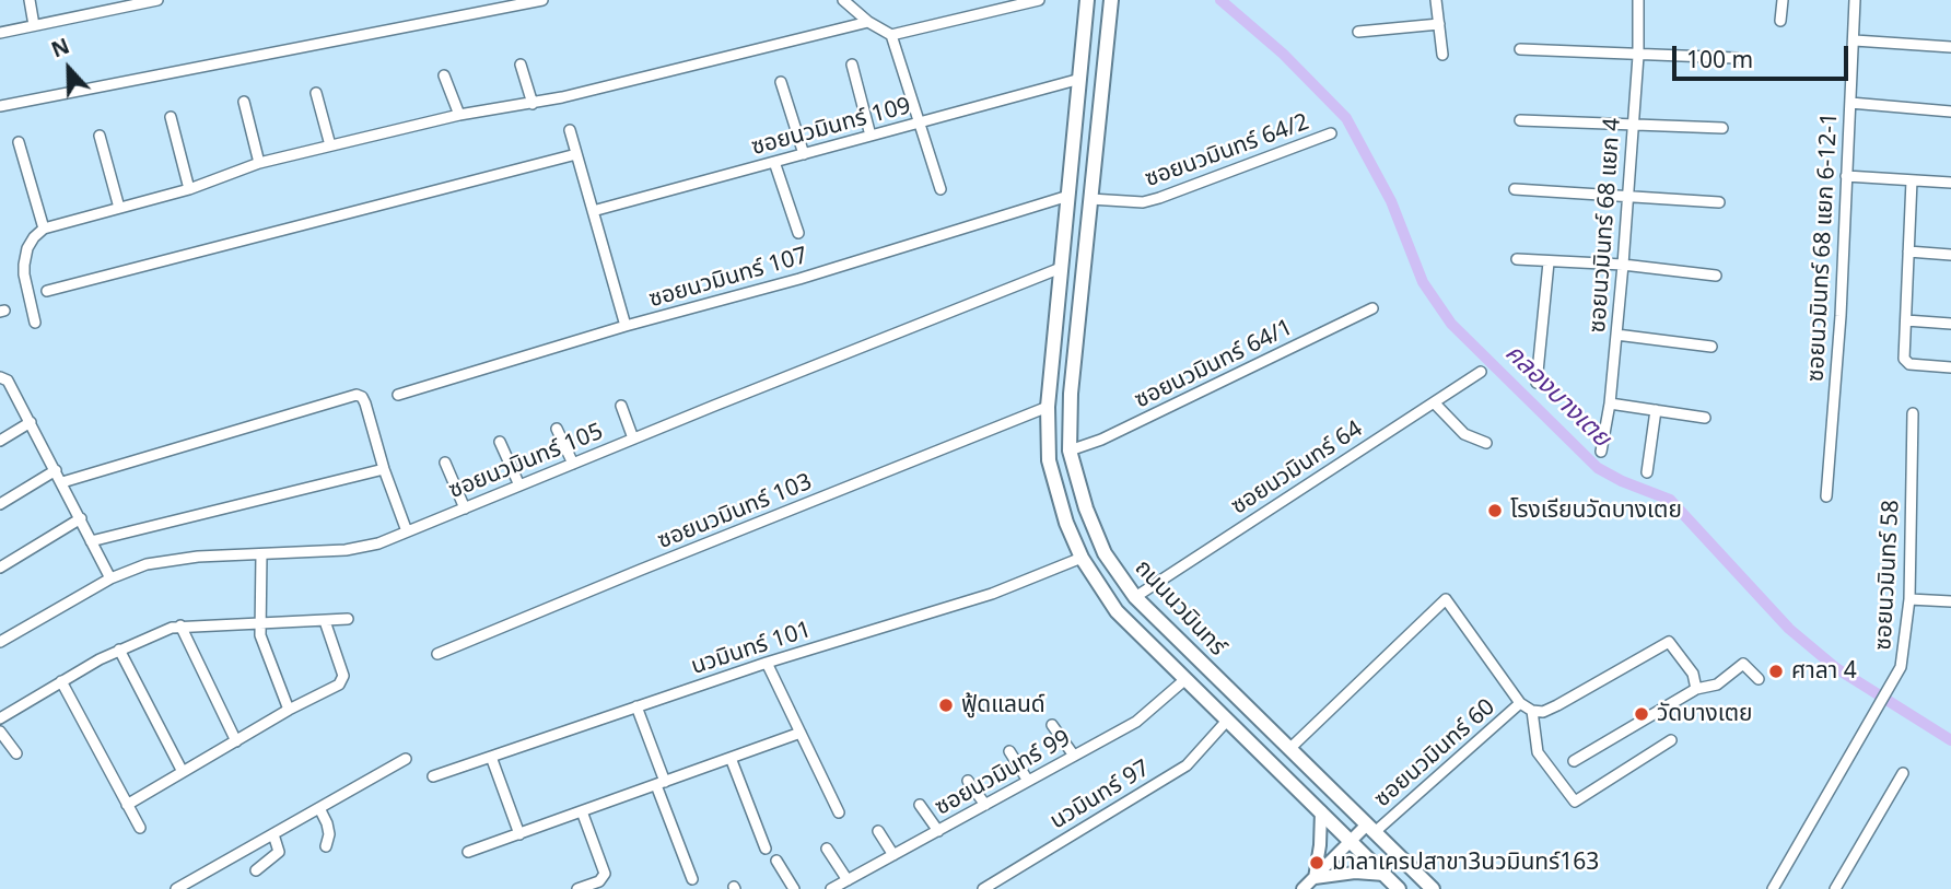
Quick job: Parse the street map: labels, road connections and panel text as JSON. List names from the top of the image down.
{
  "streets": {
    "main road": ["ถนนนวมินทร์"],
    "street": [
      "ซอยนวมินทร์ 109",
      "ซอยนวมินทร์ 64/2",
      "ซอยนวมินทร์ 68 แยก 4",
      "ซอยนวมินทร์ 68 แยก 6-12-1",
      "ซอยนวมินทร์ 107",
      "ซอยนวมินทร์ 64/1",
      "ซอยนวมินทร์ 105",
      "ซอยนวมินทร์ 64",
      "ซอยนวมินทร์ 103",
      "ซอยนวมินทร์ 58",
      "นวมินทร์ 101",
      "ซอยนวมินทร์ 60",
      "ซอยนวมินทร์ 99",
      "นวมินทร์ 97"
    ]
  },
  "crossings": [
    ["ซอยนวมินทร์ 109", "ถนนนวมินทร์"],
    ["ซอยนวมินทร์ 64/2", "ถนนนวมินทร์"],
    ["ซอยนวมินทร์ 107", "ถนนนวมินทร์"],
    ["ซอยนวมินทร์ 64/1", "ถนนนวมินทร์"],
    ["ซอยนวมินทร์ 105", "ถนนนวมินทร์"],
    ["ซอยนวมินทร์ 64", "ถนนนวมินทร์"],
    ["ซอยนวมินทร์ 103", "ถนนนวมินทร์"],
    ["ถนนนวมินทร์", "นวมินทร์ 101"],
    ["ถนนนวมินทร์", "ซอยนวมินทร์ 60"],
    ["ถนนนวมินทร์", "ซอยนวมินทร์ 99"],
    ["ถนนนวมินทร์", "นวมินทร์ 97"]
  ],
  "water": ["คลองบางเตย"],
  "places": [
    "โรงเรียนวัดบางเตย",
    "ศาลา 4",
    "ฟู้ดแลนด์",
    "วัดบางเตย",
    "มาลาเครปสาขา3นวมินทร์163"
  ],
  "scale_bar": "100 m",
  "north": "top"
}
